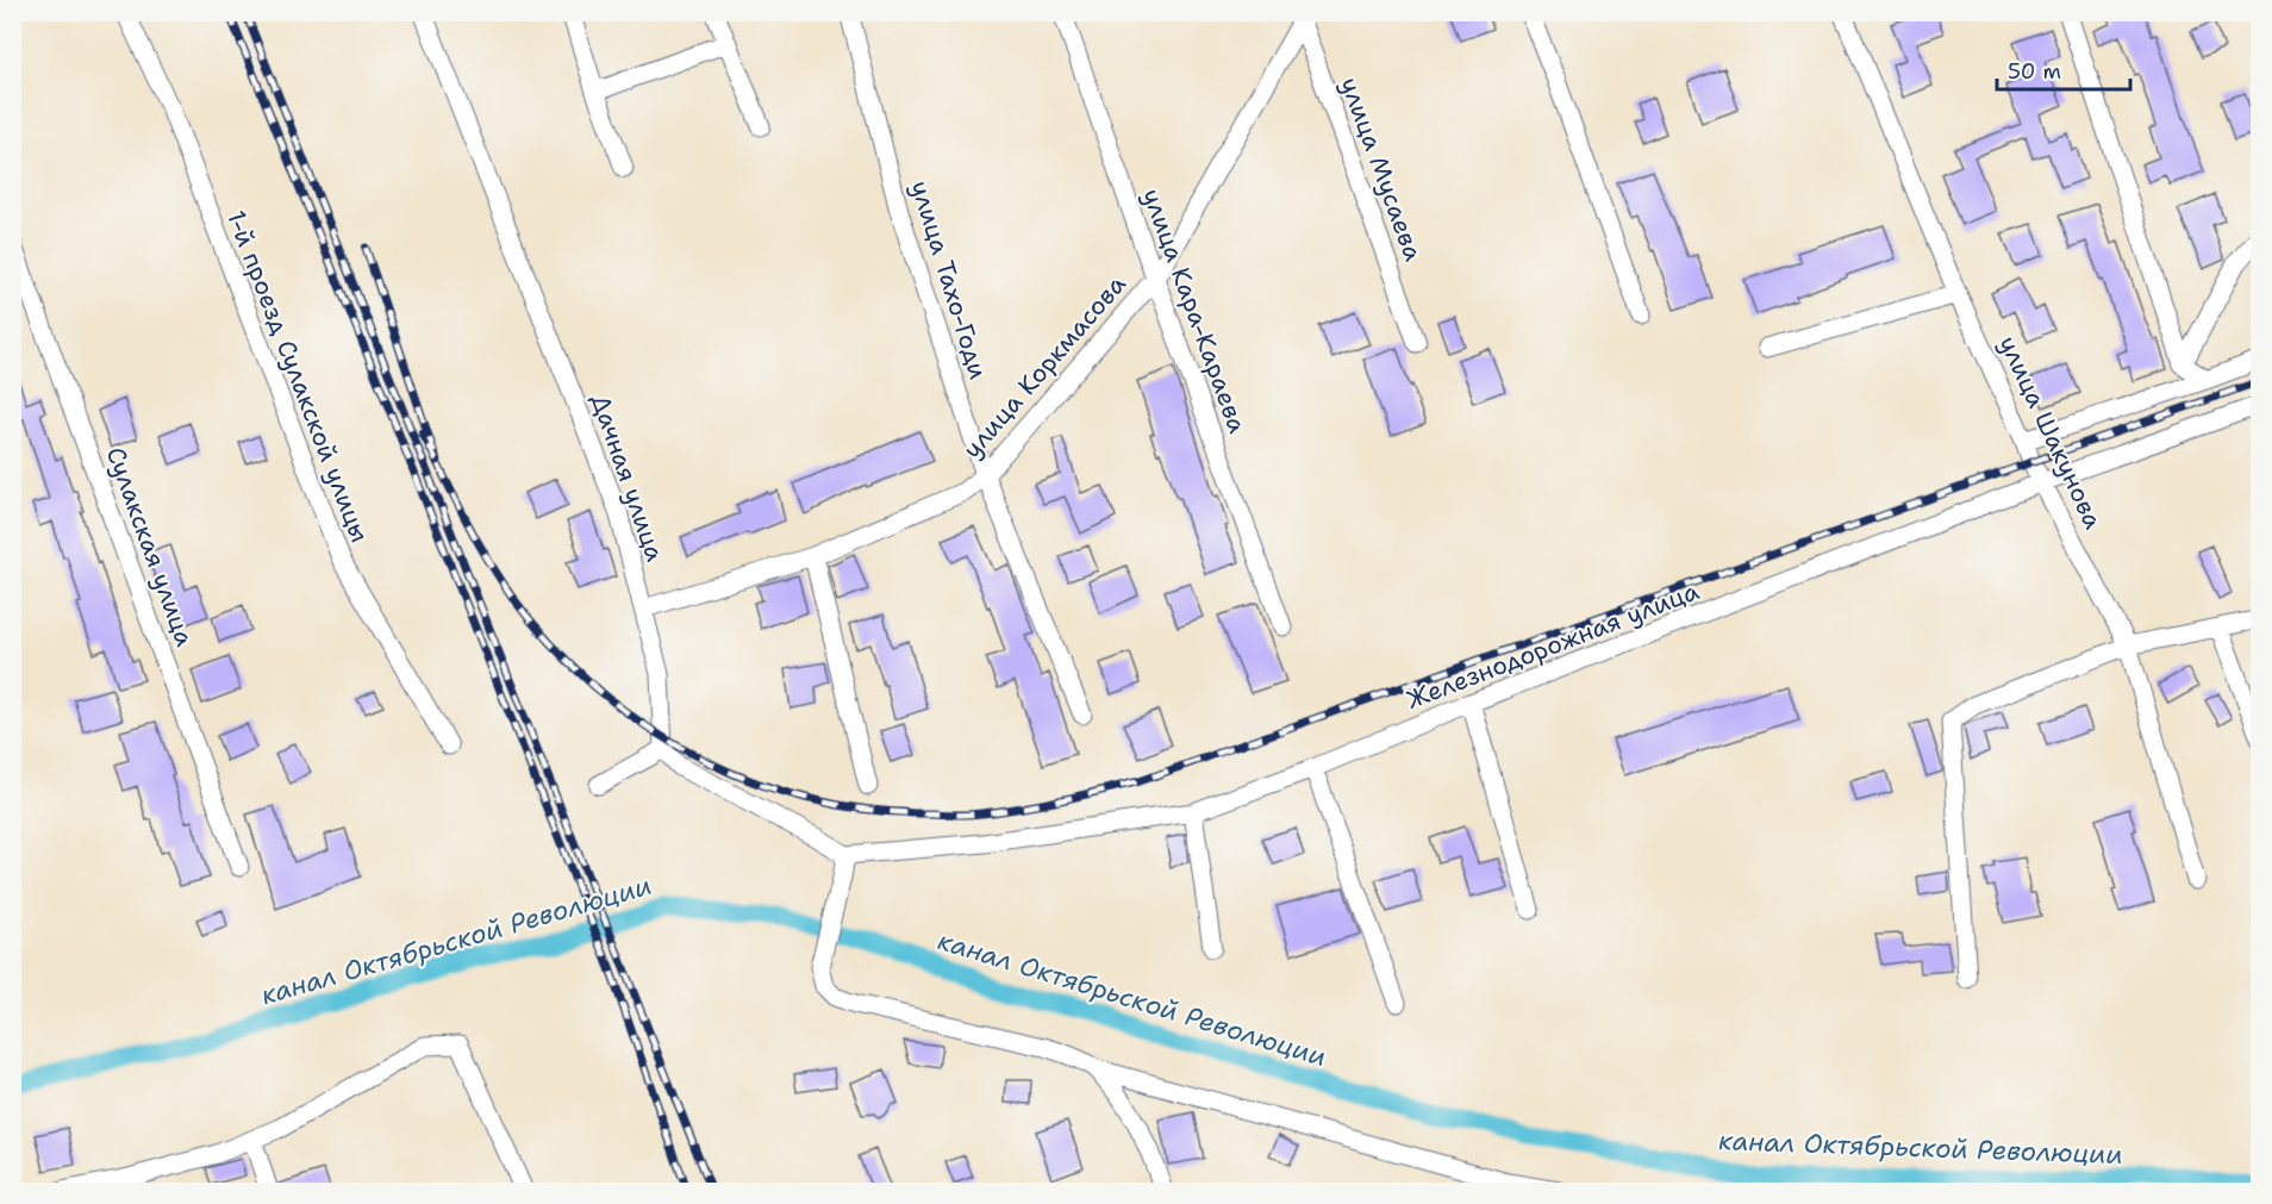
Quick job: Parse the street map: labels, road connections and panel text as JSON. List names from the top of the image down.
{
  "streets": {
    "street": [
      "улица Мусаева",
      "улица Тахо-Годи",
      "улица Кара-Караева",
      "улица Коркмасова",
      "1-й проезд Сулакской улицы",
      "улица Шакунова",
      "Дачная улица",
      "Сулакская улица",
      "Железнодорожная улица"
    ]
  },
  "crossings": [
    ["улица Мусаева", "улица Коркмасова"],
    ["улица Тахо-Годи", "улица Коркмасова"],
    ["улица Кара-Караева", "улица Коркмасова"],
    ["улица Коркмасова", "Дачная улица"],
    ["улица Шакунова", "Железнодорожная улица"]
  ],
  "water": ["канал Октябрьской Революции"],
  "scale_bar": "50 m"
}
